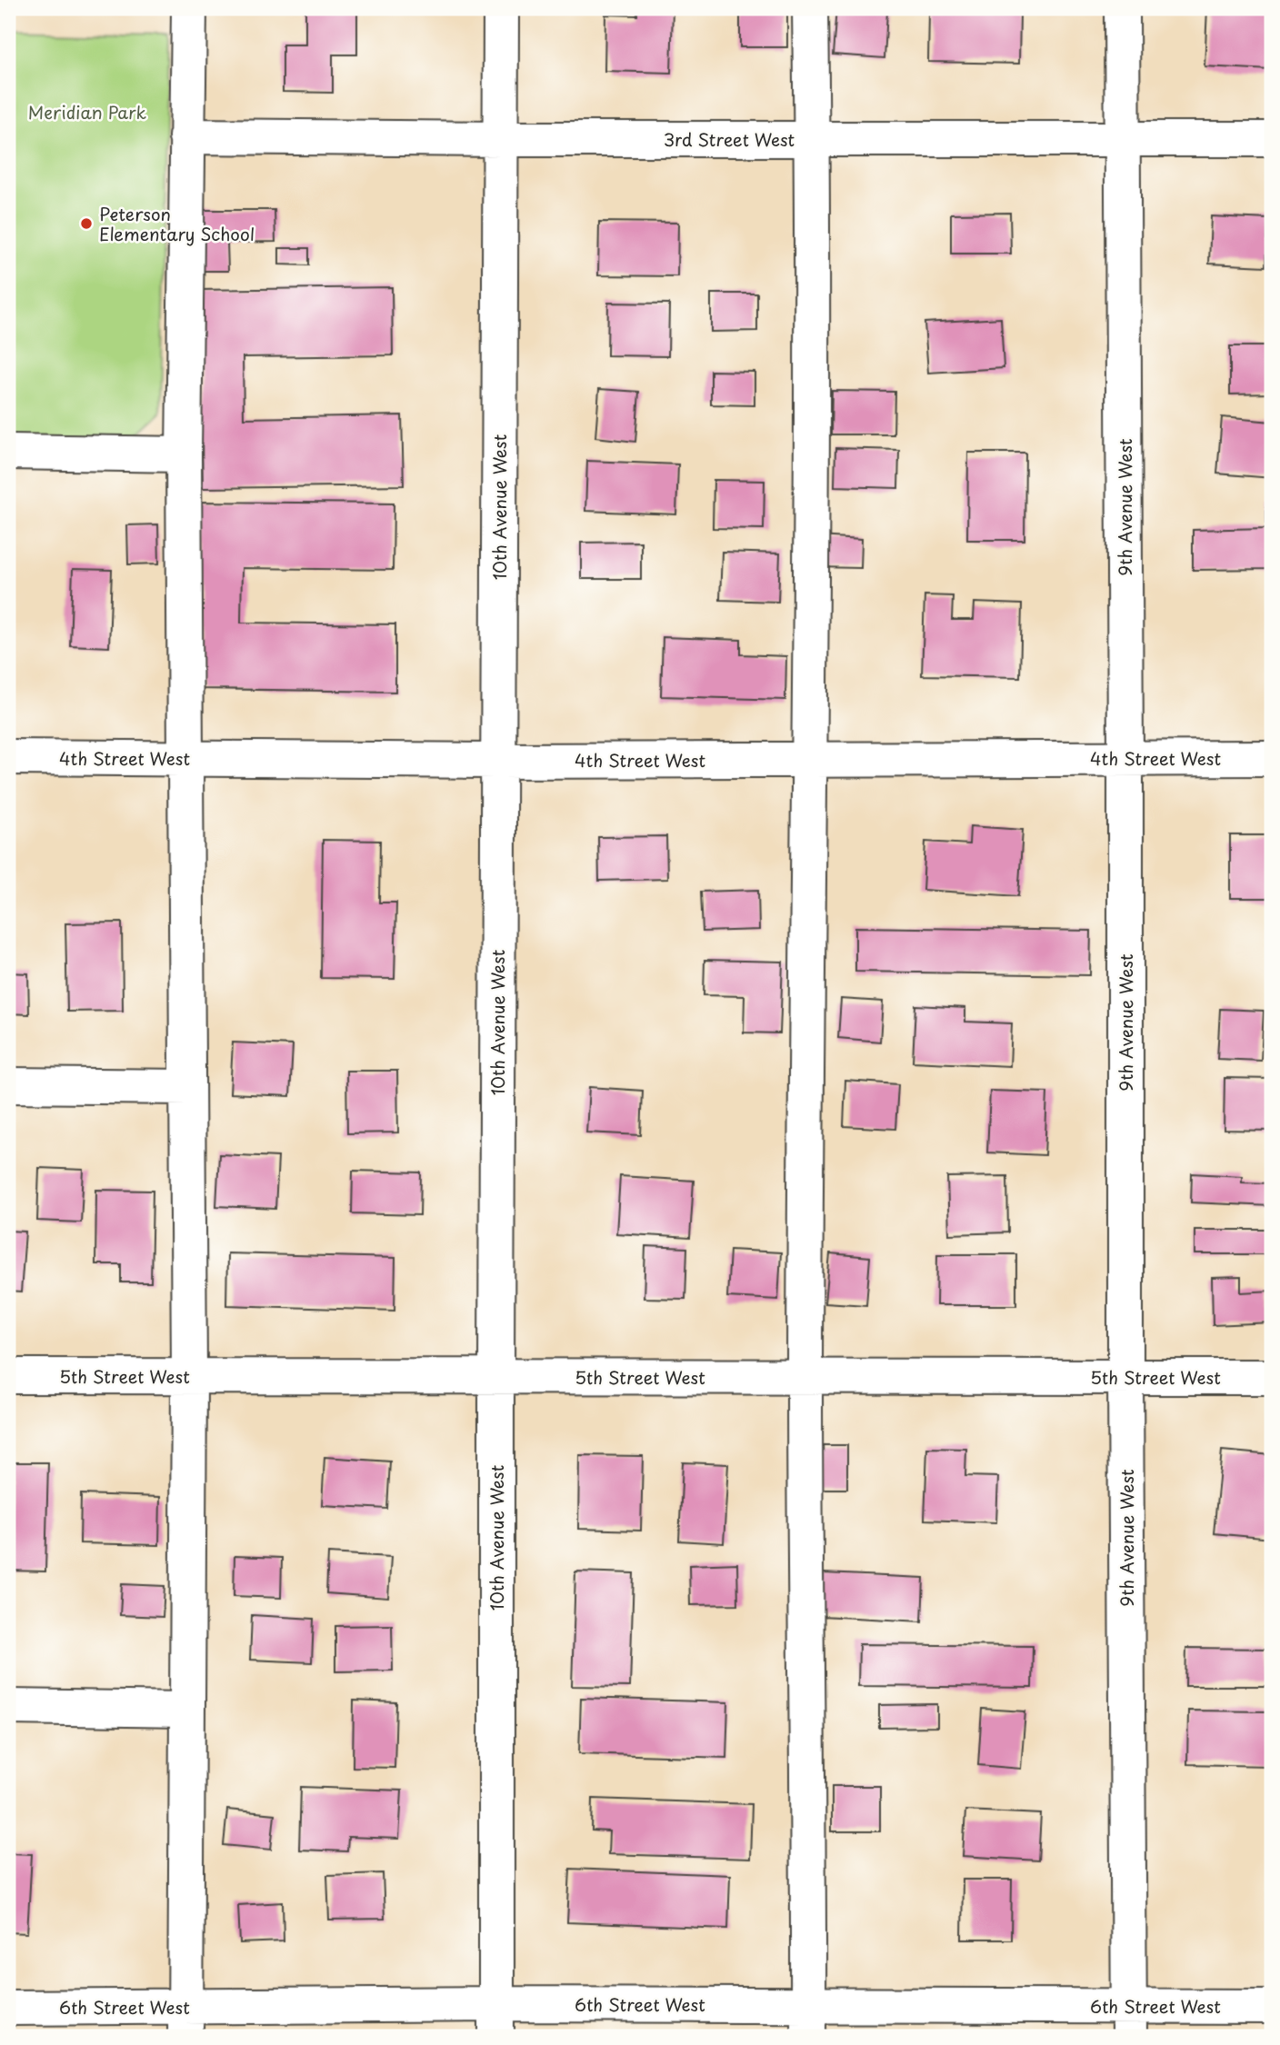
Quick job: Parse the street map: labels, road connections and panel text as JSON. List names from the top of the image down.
{
  "streets": {
    "street": [
      "3rd Street West",
      "10th Avenue West",
      "9th Avenue West",
      "4th Street West",
      "5th Street West",
      "6th Street West"
    ]
  },
  "crossings": [
    ["3rd Street West", "10th Avenue West"],
    ["3rd Street West", "9th Avenue West"],
    ["10th Avenue West", "4th Street West"],
    ["10th Avenue West", "5th Street West"],
    ["10th Avenue West", "6th Street West"],
    ["9th Avenue West", "4th Street West"],
    ["9th Avenue West", "5th Street West"],
    ["9th Avenue West", "6th Street West"]
  ],
  "parks": ["Meridian Park"],
  "places": ["Peterson Elementary School"]
}
